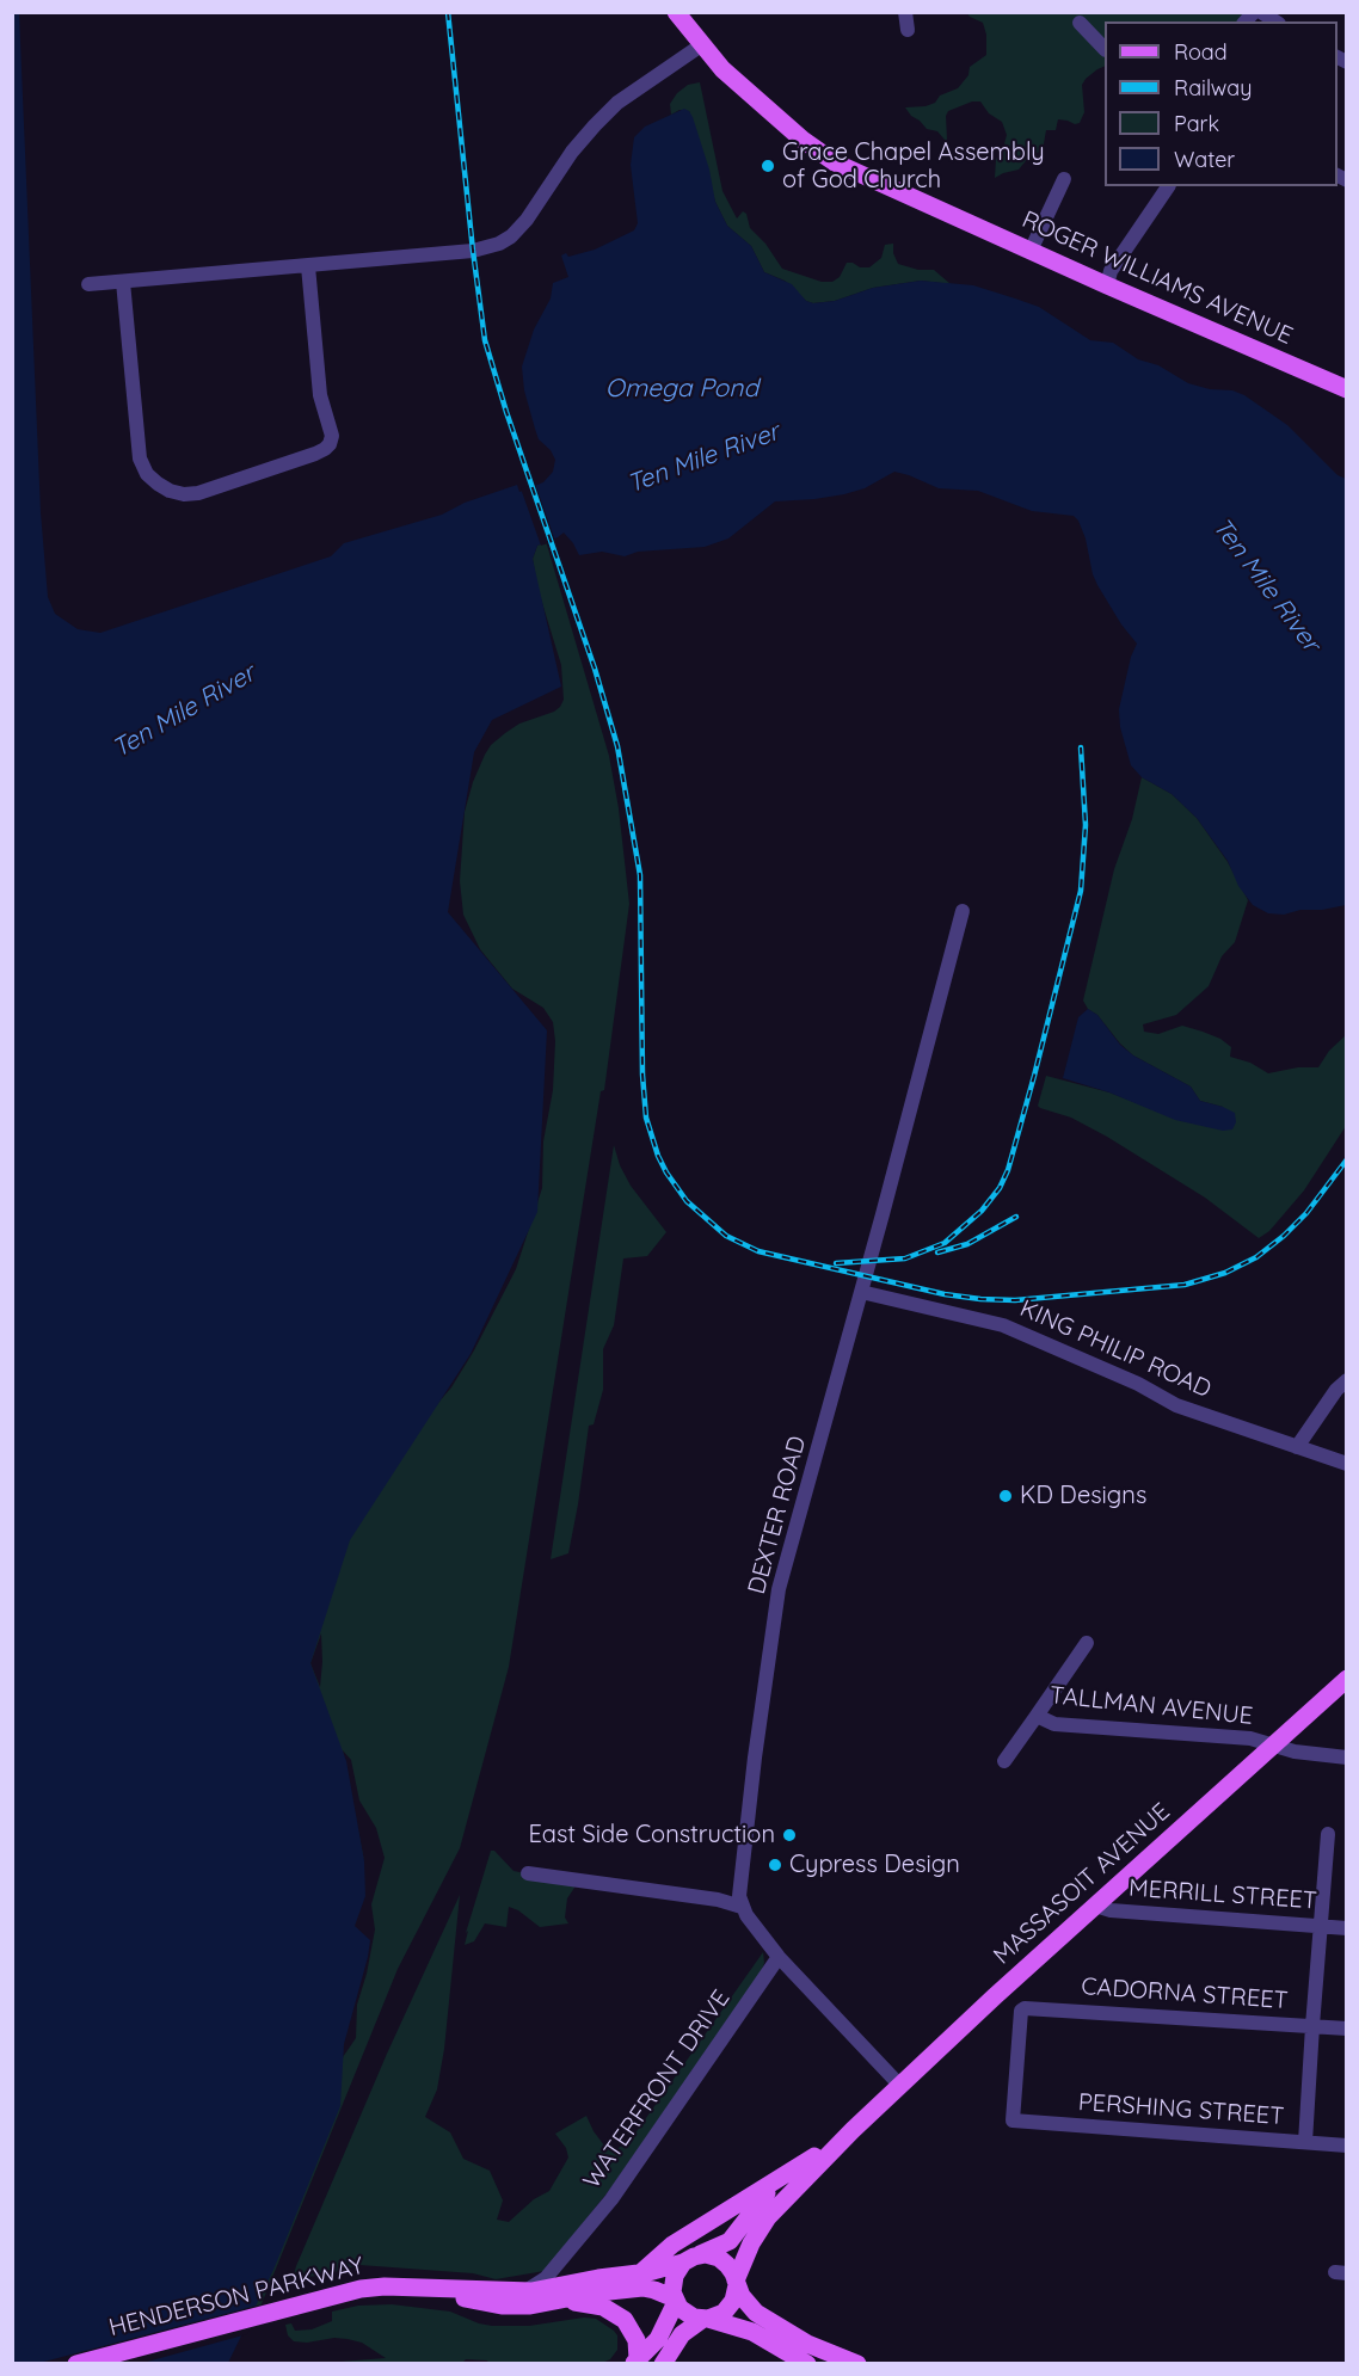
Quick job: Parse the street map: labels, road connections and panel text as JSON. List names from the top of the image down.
{
  "streets": {
    "main road": ["ROGER WILLIAMS AVENUE", "MASSASOIT AVENUE", "HENDERSON PARKWAY"],
    "street": [
      "KING PHILIP ROAD",
      "DEXTER ROAD",
      "TALLMAN AVENUE",
      "MERRILL STREET",
      "CADORNA STREET",
      "WATERFRONT DRIVE",
      "PERSHING STREET"
    ]
  },
  "crossings": [
    ["KING PHILIP ROAD", "DEXTER ROAD"],
    ["TALLMAN AVENUE", "MASSASOIT AVENUE"],
    ["MASSASOIT AVENUE", "MERRILL STREET"],
    ["MASSASOIT AVENUE", "HENDERSON PARKWAY"],
    ["CADORNA STREET", "PERSHING STREET"],
    ["WATERFRONT DRIVE", "HENDERSON PARKWAY"]
  ],
  "water": ["Omega Pond", "Ten Mile River"],
  "places": [
    "Grace Chapel Assembly of God Church",
    "KD Designs",
    "East Side Construction",
    "Cypress Design"
  ],
  "legend": [
    "Road",
    "Railway",
    "Park",
    "Water"
  ]
}
